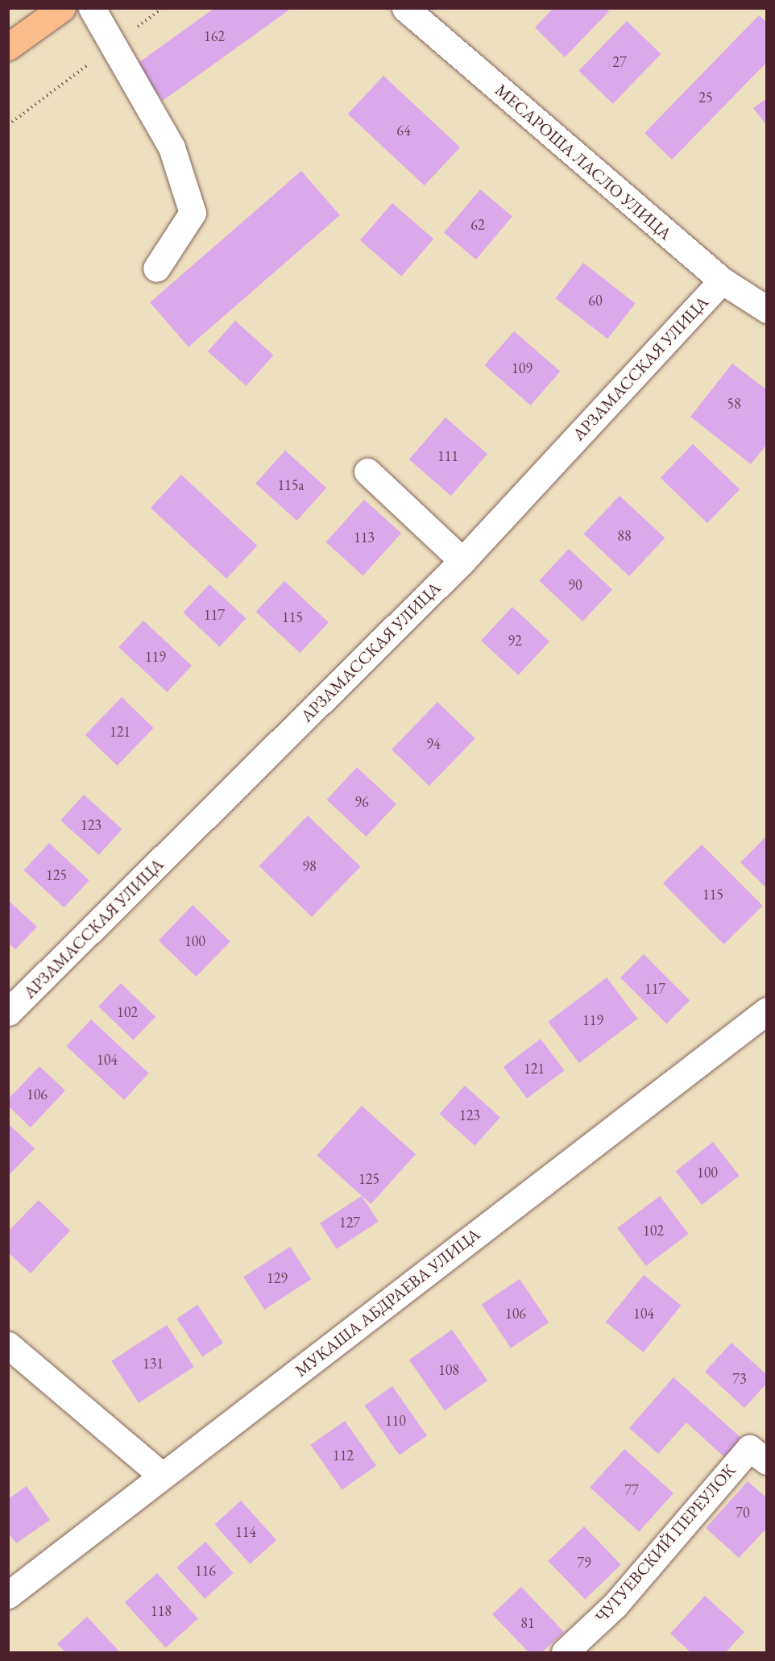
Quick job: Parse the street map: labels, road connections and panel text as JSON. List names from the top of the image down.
{
  "streets": {
    "street": [
      "МЕСАРОША ЛАСЛО УЛИЦА",
      "АРЗАМАССКАЯ УЛИЦА",
      "МУКАША АБДРАЕВА УЛИЦА",
      "ЧУГУЕВСКИЙ ПЕРЕУЛОК"
    ]
  },
  "crossings": [
    ["МЕСАРОША ЛАСЛО УЛИЦА", "АРЗАМАССКАЯ УЛИЦА"]
  ],
  "house_numbers": [
    "162",
    "27",
    "25",
    "64",
    "62",
    "60",
    "109",
    "58",
    "111",
    "115a",
    "88",
    "113",
    "90",
    "117",
    "115",
    "92",
    "119",
    "121",
    "94",
    "96",
    "123",
    "98",
    "125",
    "115",
    "100",
    "117",
    "102",
    "119",
    "104",
    "121",
    "106",
    "123",
    "100",
    "125",
    "127",
    "102",
    "129",
    "106",
    "104",
    "131",
    "108",
    "73",
    "110",
    "112",
    "77",
    "70",
    "114",
    "79",
    "116",
    "118",
    "81"
  ]
}
